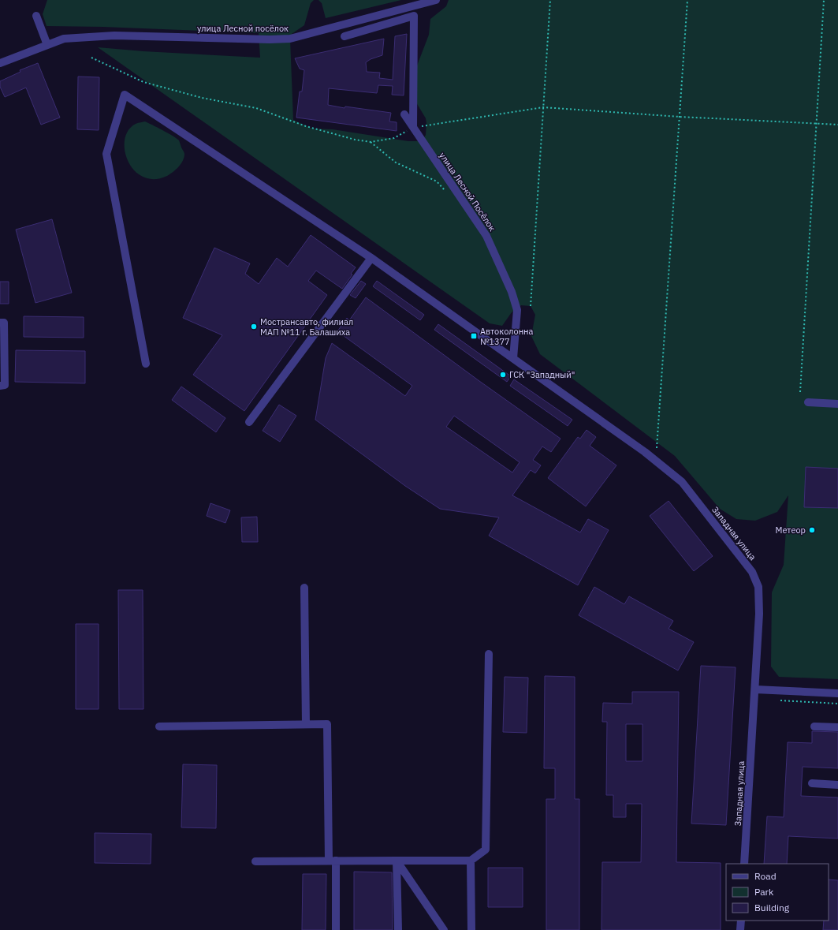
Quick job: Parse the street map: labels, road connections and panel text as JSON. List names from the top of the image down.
{
  "streets": {
    "street": ["улица Лесной посёлок", "улица Лесной Посёлок", "Западная улица"]
  },
  "crossings": [
    ["улица Лесной Посёлок", "Западная улица"]
  ],
  "places": {
    "other": ["Мострансавто, филиал МАП №11 г. Балашиха", "ГСК \"Западный\"", "Метеор"],
    "transit": ["Автоколонна №1377"]
  },
  "legend": ["Road", "Park", "Building"]
}
